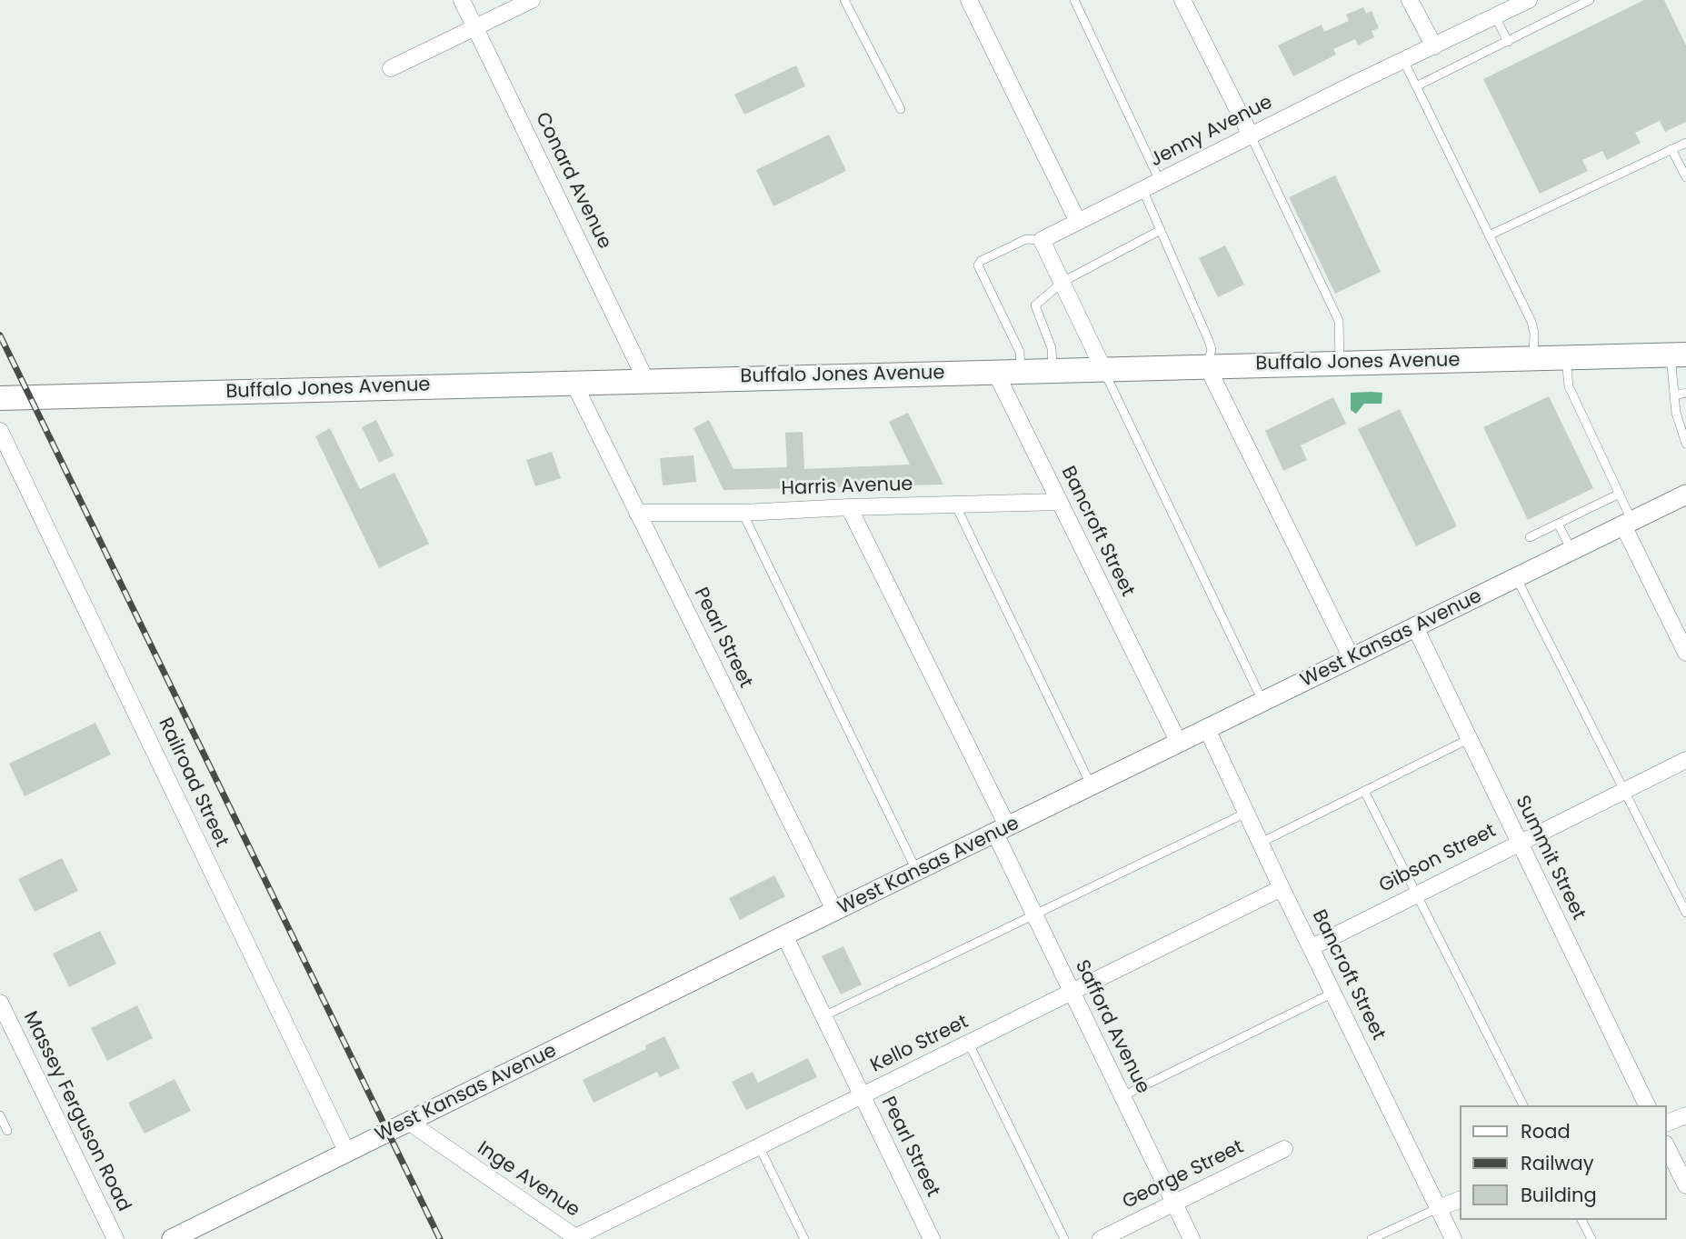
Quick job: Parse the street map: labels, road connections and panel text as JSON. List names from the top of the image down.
{
  "streets": {
    "main road": ["Buffalo Jones Avenue"],
    "street": [
      "Jenny Avenue",
      "Conard Avenue",
      "Harris Avenue",
      "Bancroft Street",
      "Pearl Street",
      "West Kansas Avenue",
      "Railroad Street",
      "Summit Street",
      "Gibson Street",
      "Safford Avenue",
      "Kello Street",
      "Massey Ferguson Road",
      "George Street",
      "Inge Avenue"
    ]
  },
  "crossings": [
    ["Conard Avenue", "Buffalo Jones Avenue"],
    ["Buffalo Jones Avenue", "Bancroft Street"],
    ["Buffalo Jones Avenue", "Pearl Street"],
    ["Harris Avenue", "Bancroft Street"],
    ["Harris Avenue", "Pearl Street"],
    ["Harris Avenue", "Safford Avenue"],
    ["Bancroft Street", "West Kansas Avenue"],
    ["Bancroft Street", "Gibson Street"],
    ["Bancroft Street", "Kello Street"],
    ["Pearl Street", "West Kansas Avenue"],
    ["Pearl Street", "Kello Street"],
    ["West Kansas Avenue", "Railroad Street"],
    ["West Kansas Avenue", "Summit Street"],
    ["West Kansas Avenue", "Safford Avenue"],
    ["West Kansas Avenue", "Inge Avenue"],
    ["Summit Street", "Gibson Street"],
    ["Safford Avenue", "Kello Street"],
    ["Safford Avenue", "George Street"],
    ["Kello Street", "Inge Avenue"]
  ],
  "legend": ["Road", "Railway", "Building"]
}
